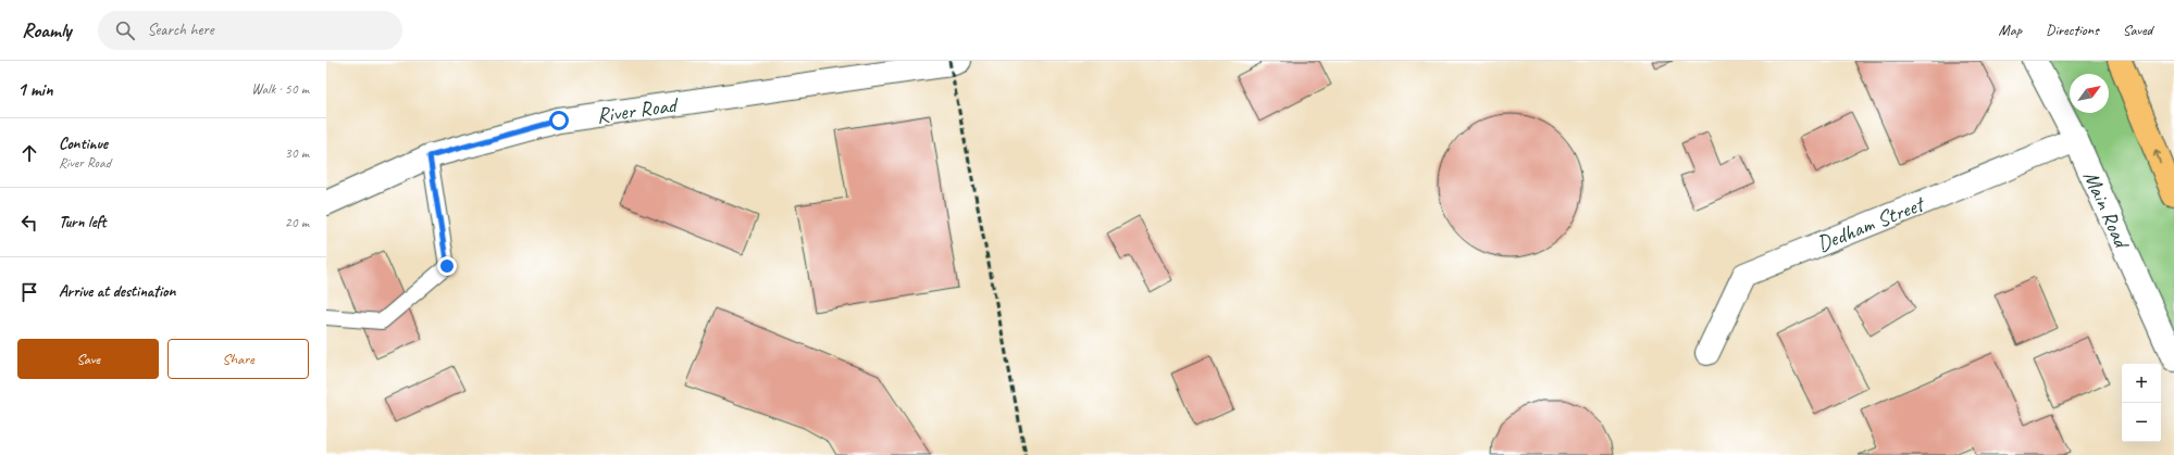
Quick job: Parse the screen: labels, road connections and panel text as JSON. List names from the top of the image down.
{
  "streets": {
    "street": ["River Road", "Main Road", "Dedham Street"]
  },
  "crossings": [
    ["Main Road", "Dedham Street"]
  ],
  "north": "top right",
  "page": {
    "header": "Roamly",
    "search": "Search here",
    "nav": ["Map", "Directions", "Saved"],
    "heading": ["1 min", "Walk · 50 m"],
    "list": [
      ["Continue", "River Road", "30 m"],
      ["Turn left", "20 m"],
      "Arrive at destination"
    ],
    "buttons": ["Save", "Share"],
    "map_buttons": ["+", "−"]
  }
}
